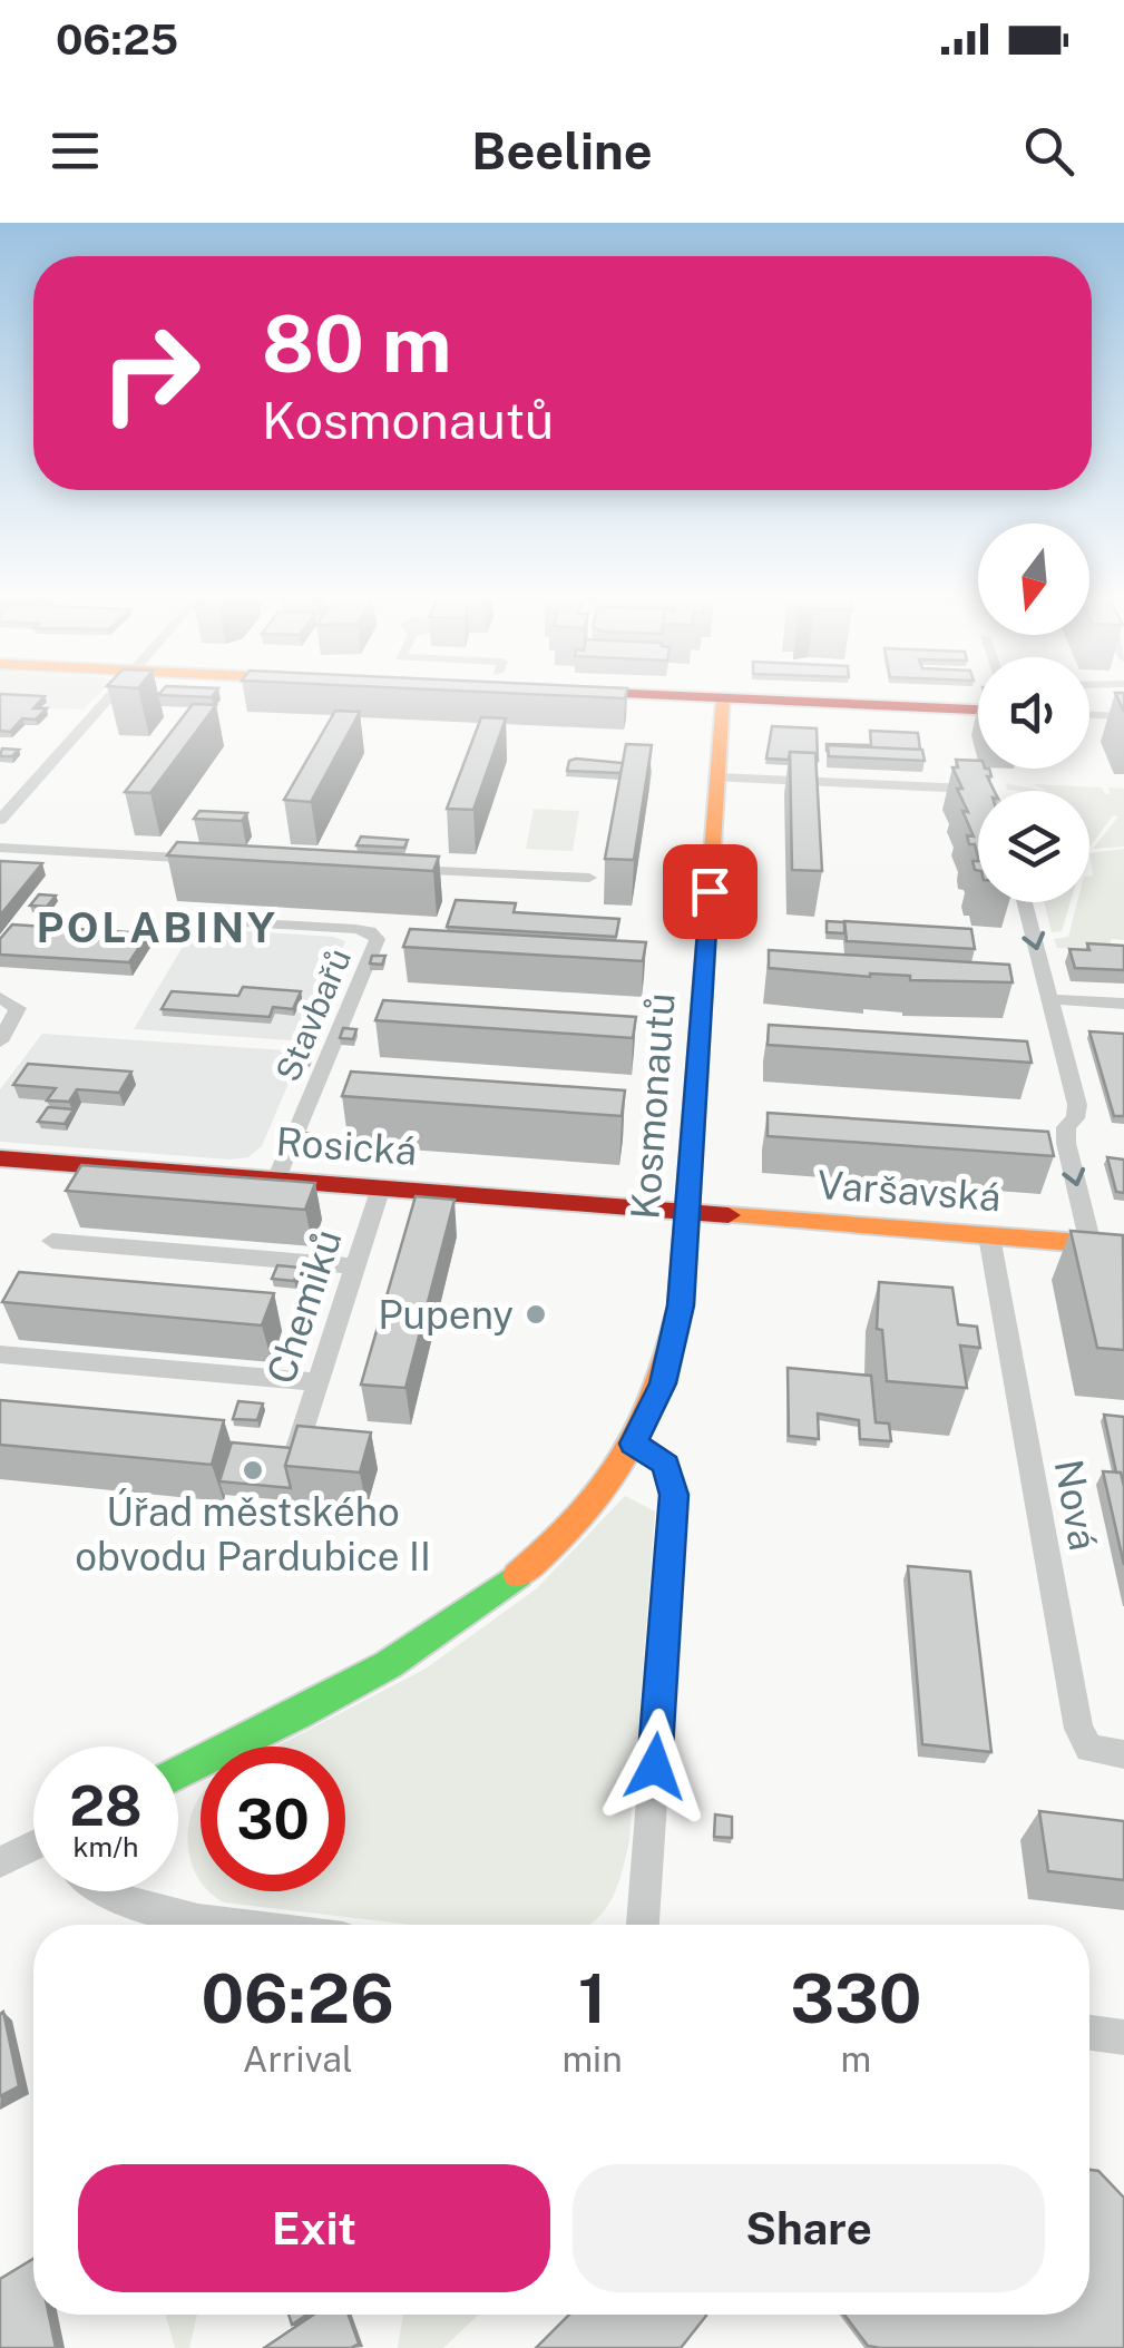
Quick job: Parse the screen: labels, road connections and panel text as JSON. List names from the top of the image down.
{
  "streets": {
    "street": [
      "Stavbařů",
      "Kosmonautů",
      "Rosická",
      "Varšavská",
      "Chemiků",
      "Nová"
    ]
  },
  "crossings": [
    ["Stavbařů", "Rosická"],
    ["Kosmonautů", "Rosická"],
    ["Kosmonautů", "Varšavská"],
    ["Rosická", "Varšavská"],
    ["Rosická", "Chemiků"],
    ["Varšavská", "Nová"]
  ],
  "districts": ["POLABINY"],
  "places": ["Pupeny", "Úřad městského obvodu Pardubice II"],
  "north": "bottom",
  "page": {
    "status": "06:25",
    "header": "Beeline",
    "turn": ["80 m", "Kosmonautů"],
    "speed": "28 km/h",
    "limit": "30",
    "eta": [
      "06:26",
      "Arrival",
      "1",
      "min",
      "330",
      "m"
    ],
    "buttons": ["Exit", "Share"]
  }
}
